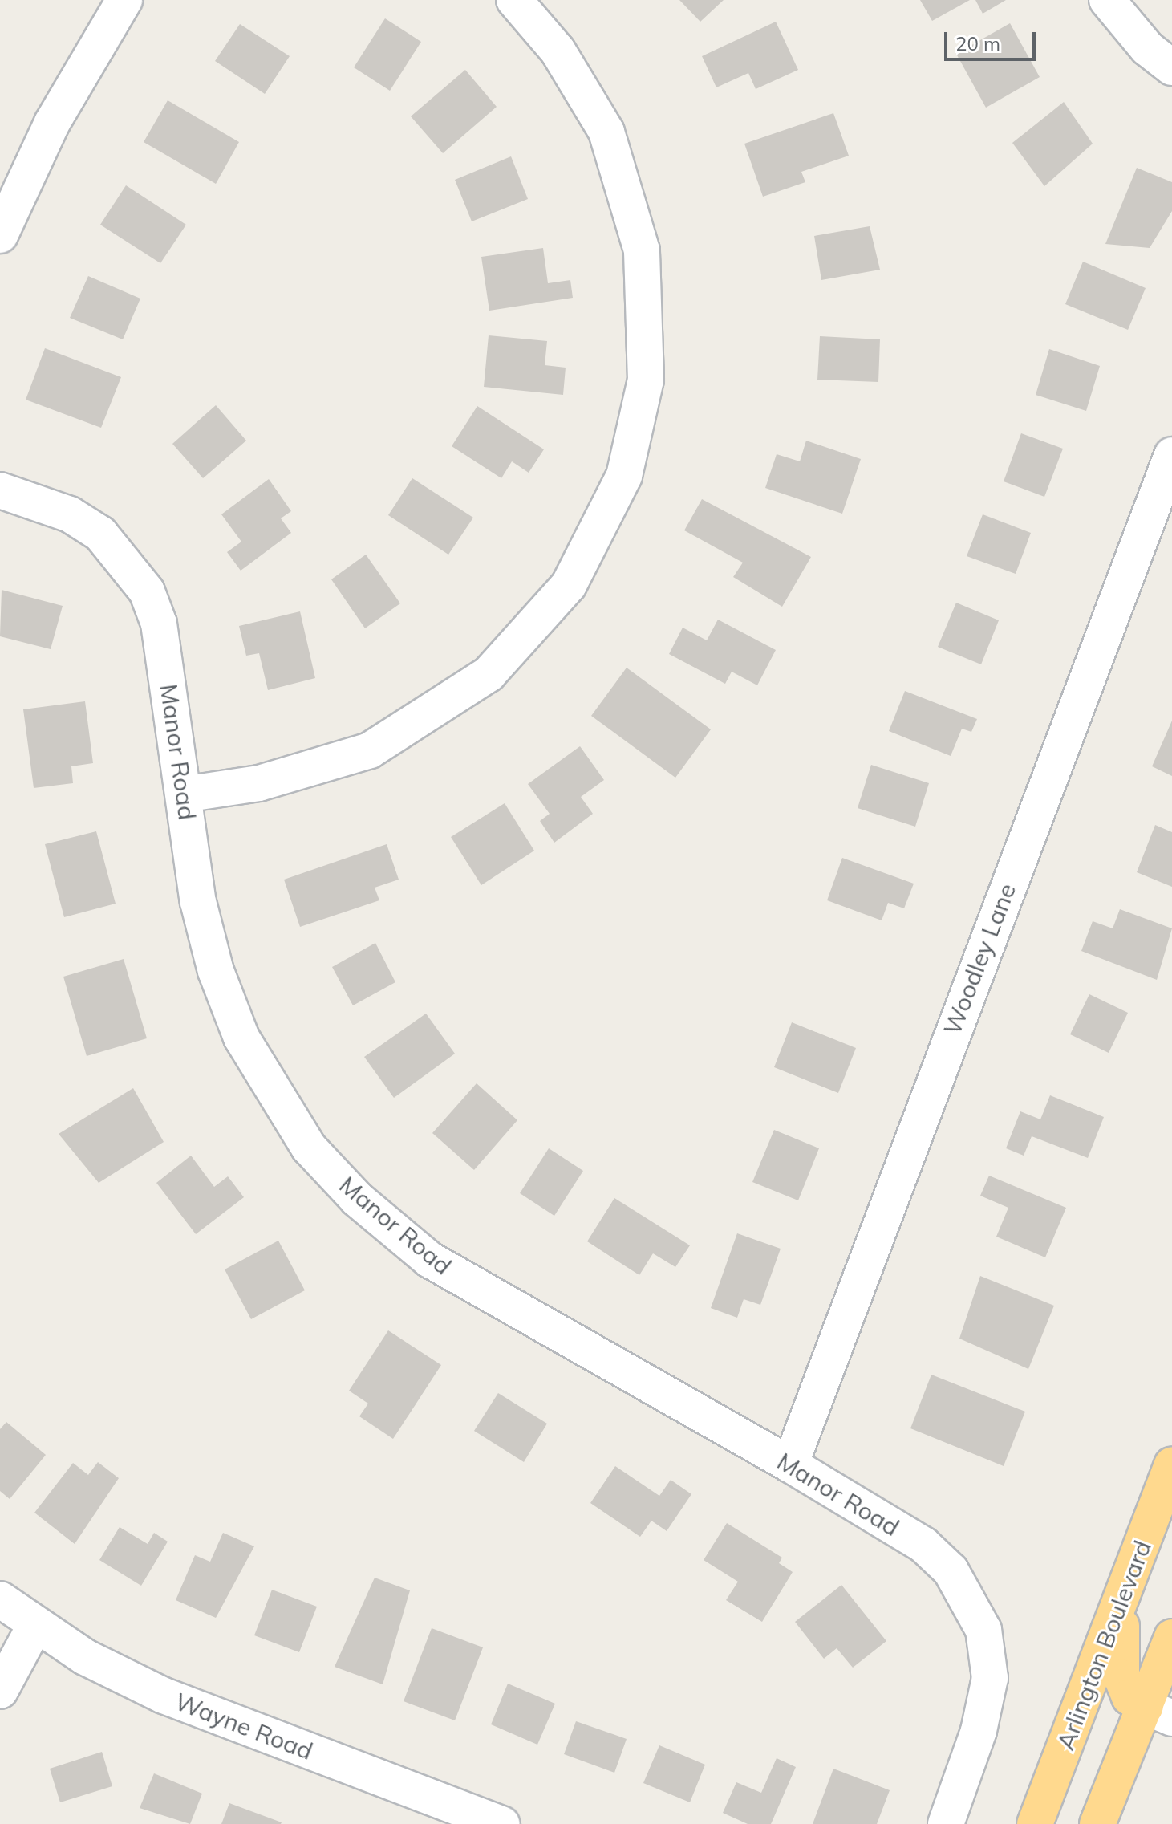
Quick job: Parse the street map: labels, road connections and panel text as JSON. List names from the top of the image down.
{
  "streets": {
    "highway": ["Arlington Boulevard"],
    "street": ["Manor Road", "Woodley Lane", "Wayne Road"]
  },
  "crossings": [
    ["Manor Road", "Woodley Lane"]
  ],
  "scale_bar": "20 m"
}
